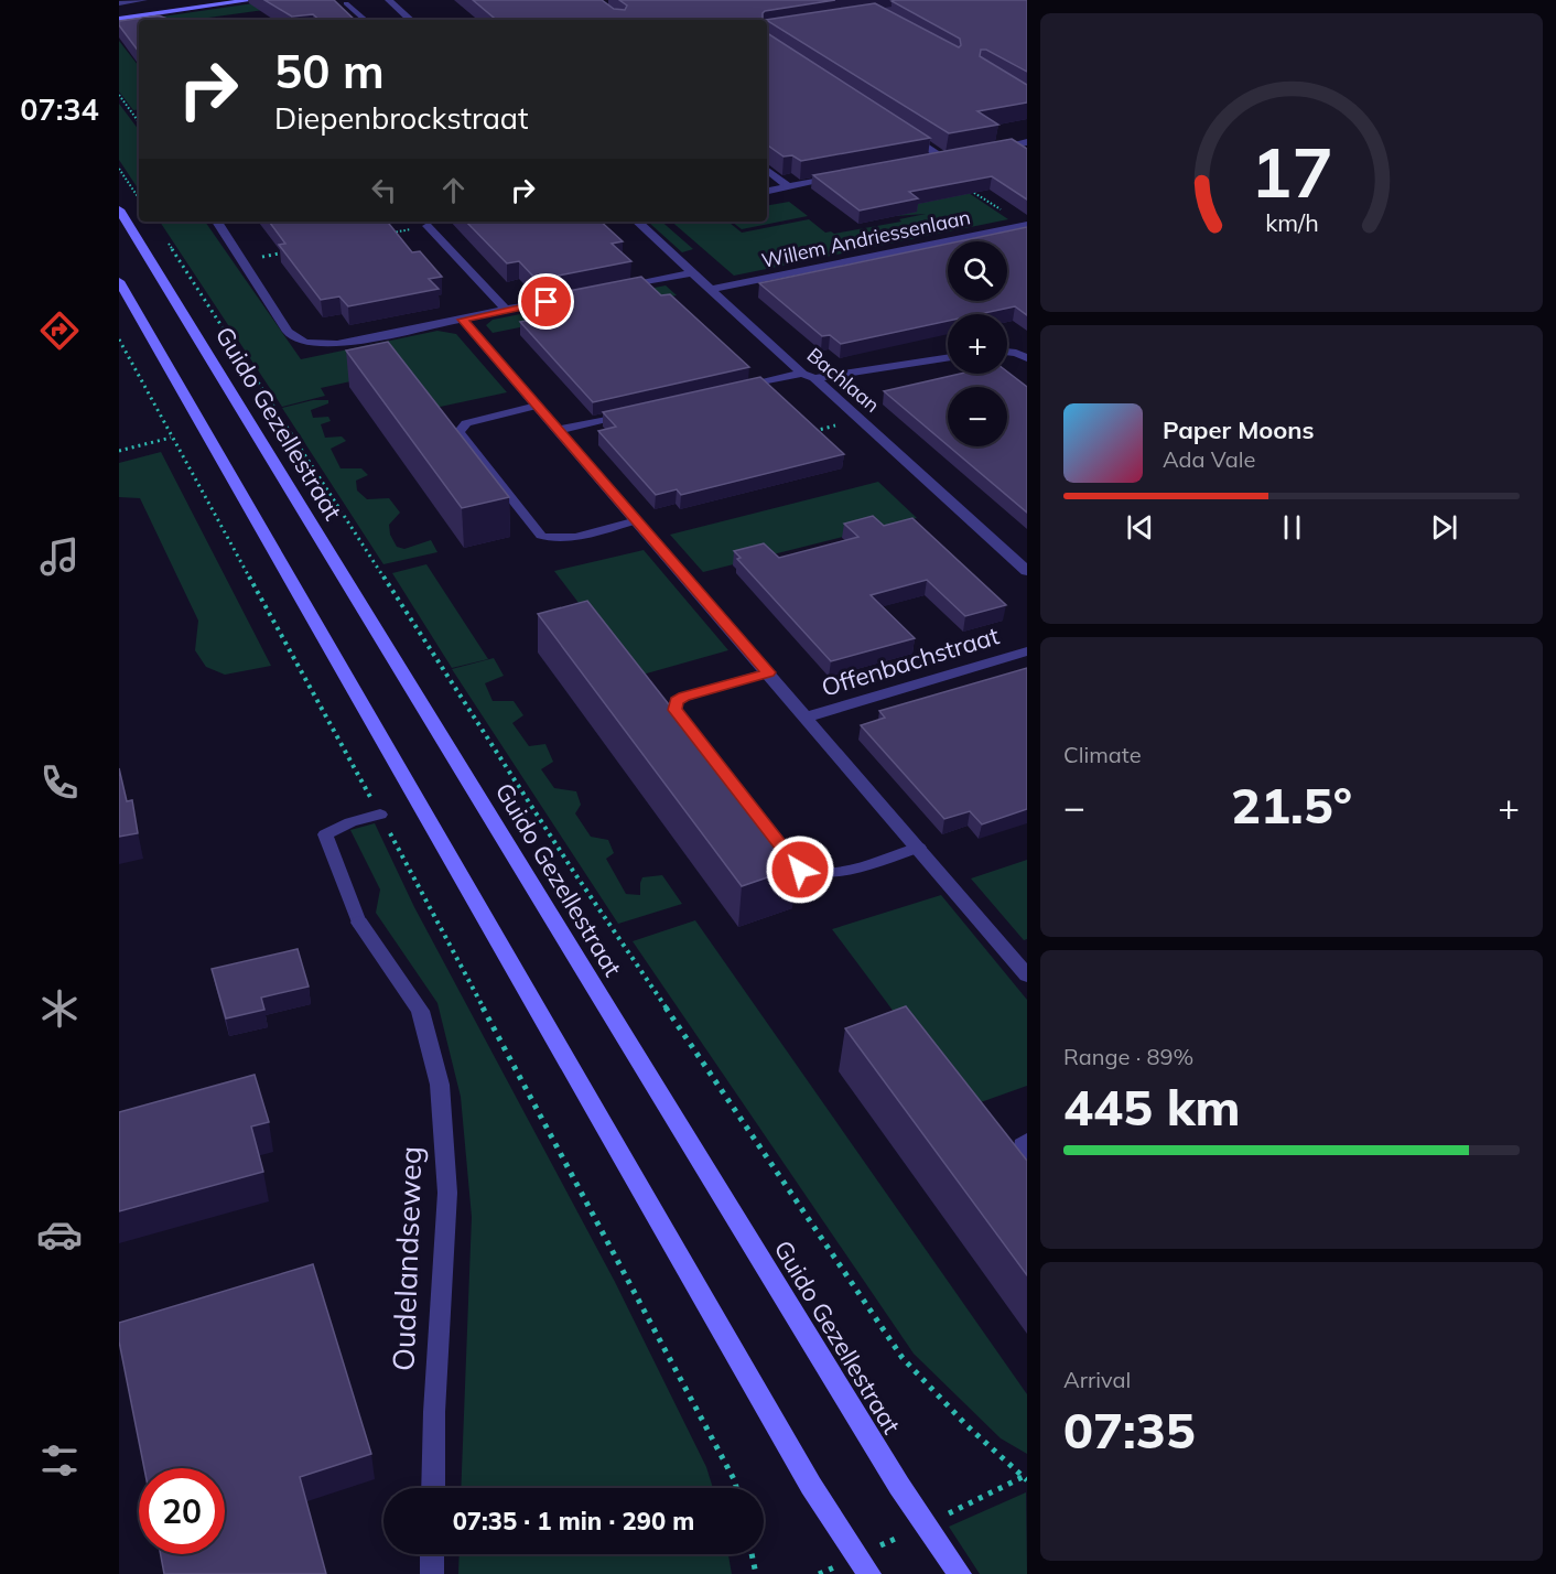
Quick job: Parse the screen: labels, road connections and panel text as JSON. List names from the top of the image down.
{
  "streets": {
    "main road": ["Guido Gezellestraat"],
    "street": [
      "Willem Andriessenlaan",
      "Bachlaan",
      "Offenbachstraat",
      "Oudelandseweg"
    ]
  },
  "crossings": [
    ["Willem Andriessenlaan", "Bachlaan"]
  ],
  "page": {
    "tabs": "07:34",
    "turn": ["50 m", "Diepenbrockstraat"],
    "map_buttons": ["+", "−"],
    "song": ["Paper Moons", "Ada Vale"],
    "tile": [
      "Climate",
      ["Range · 89%", "445 km"],
      ["Arrival", "07:35"]
    ],
    "heat": ["−", "21.5°", "+"],
    "limit": "20",
    "trip": "07:35 · 1 min · 290 m",
    "gauge": ["17", "km/h"]
  }
}
